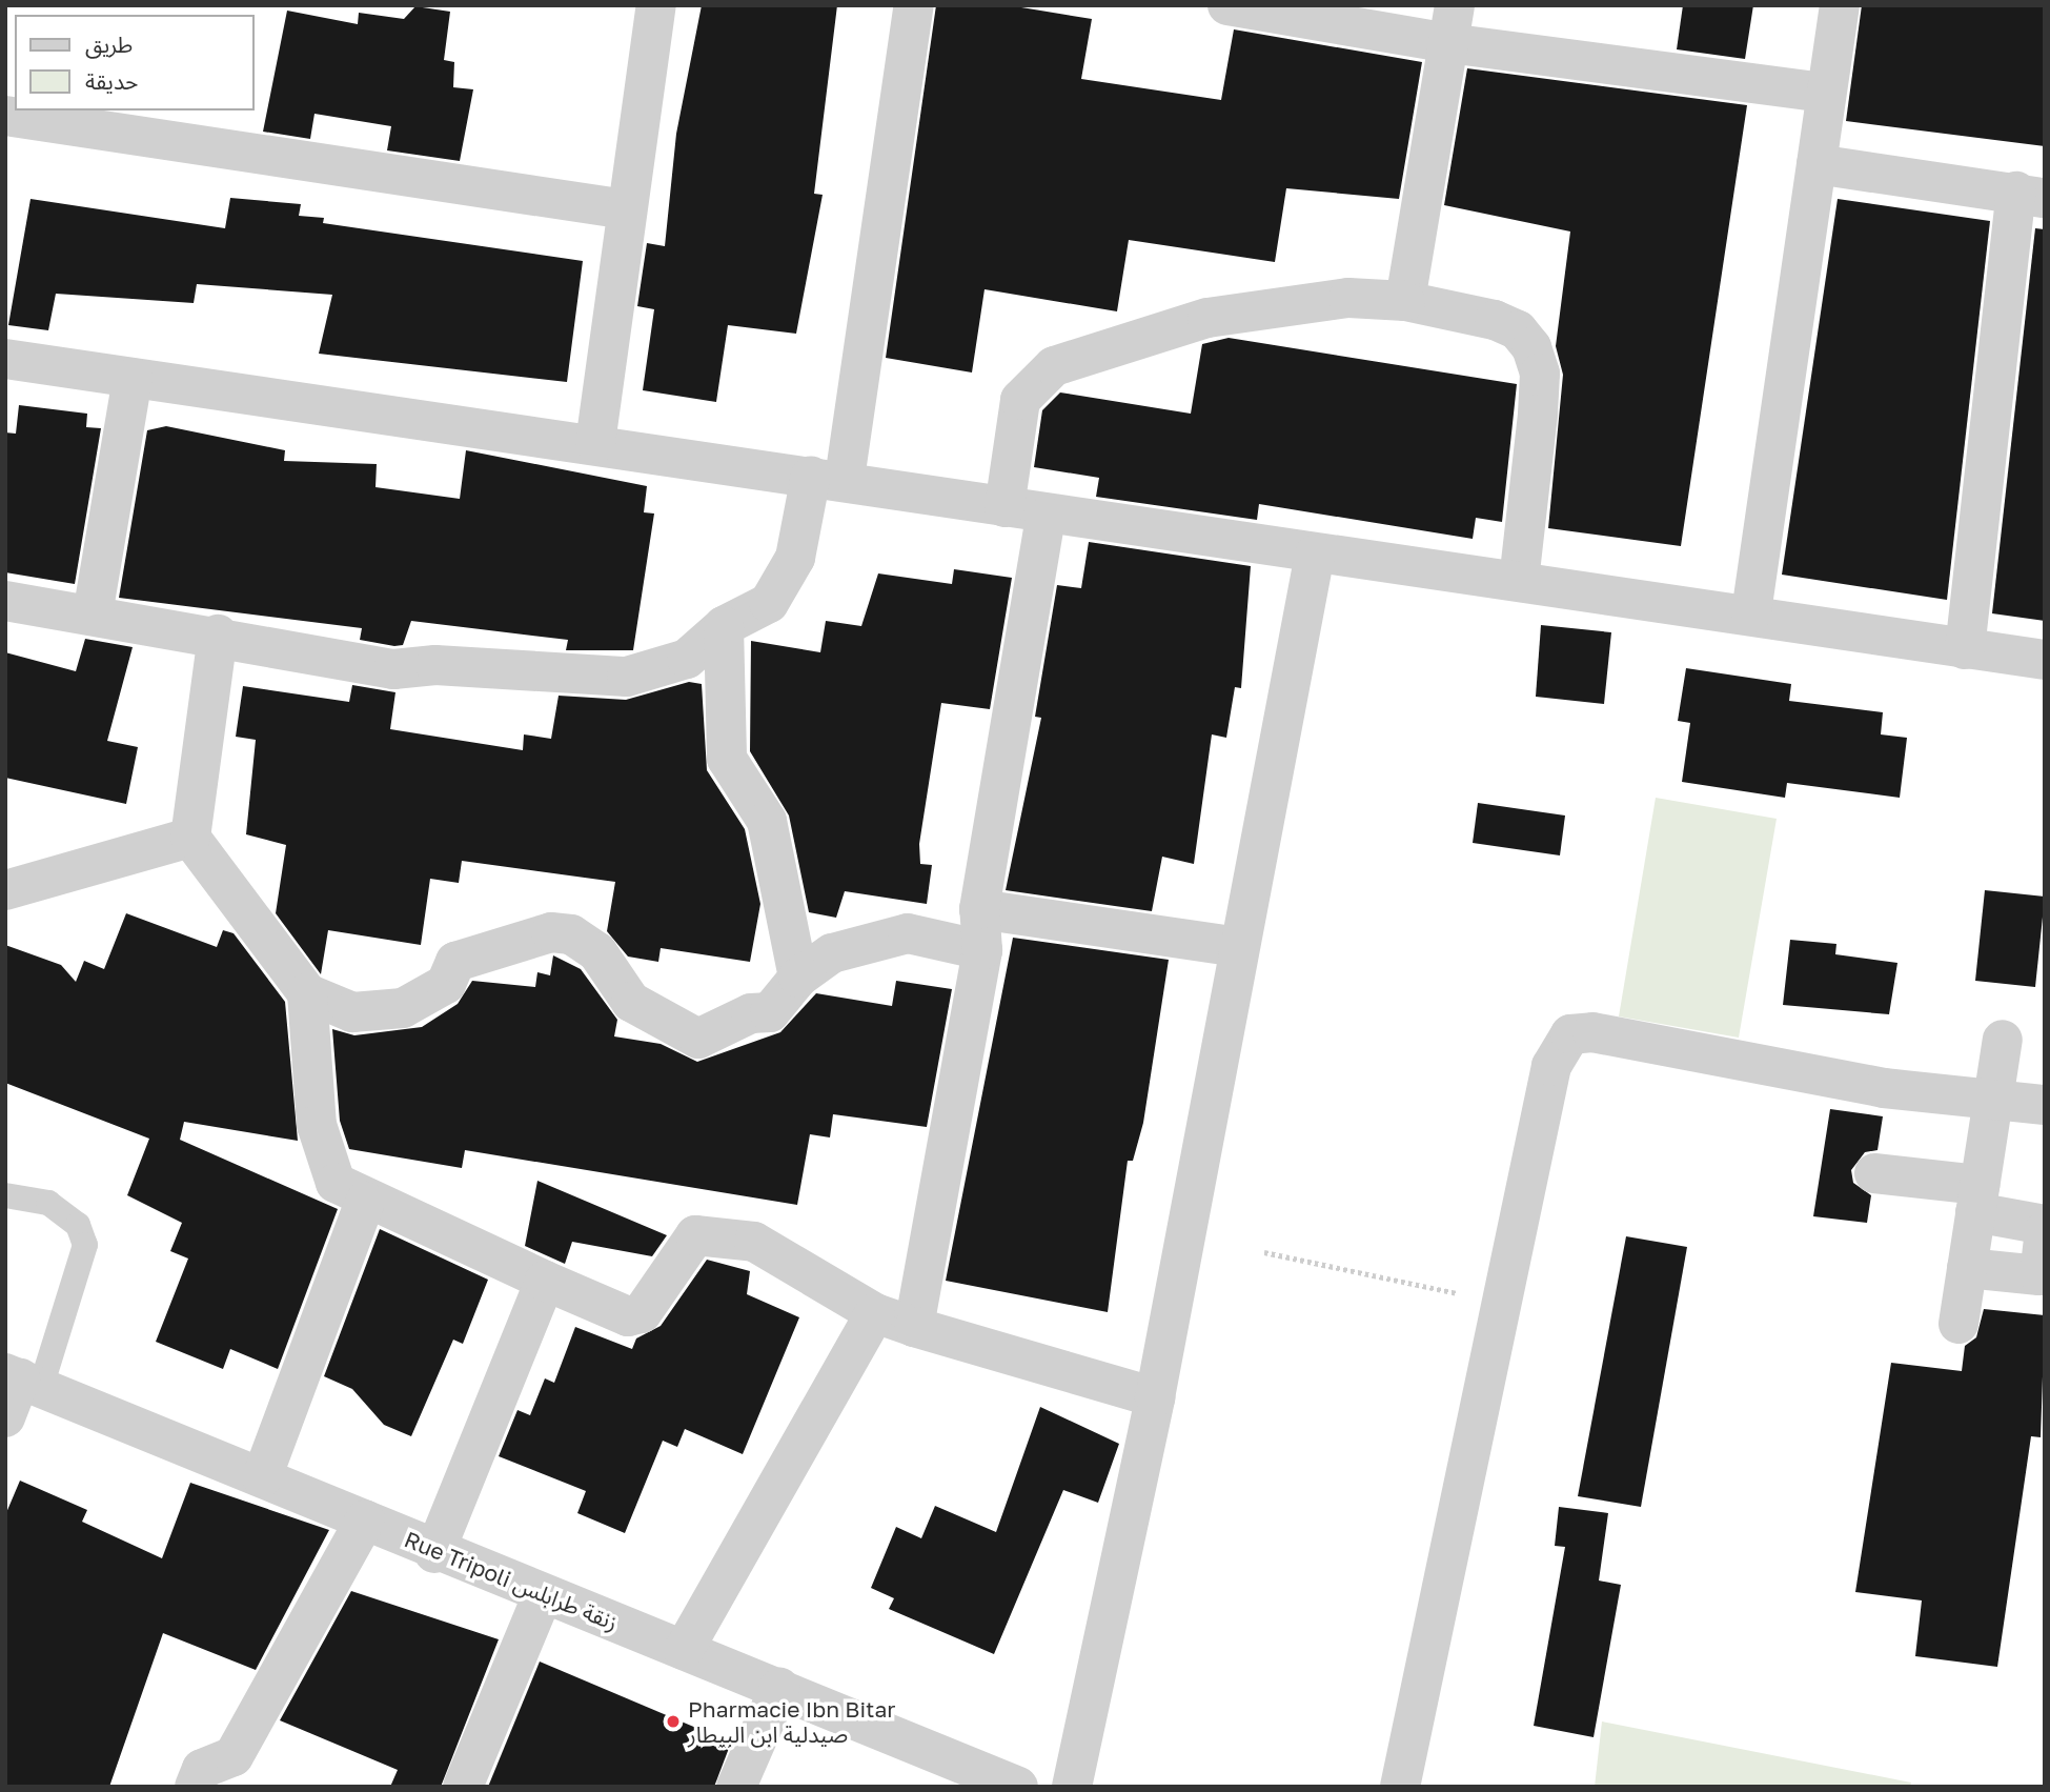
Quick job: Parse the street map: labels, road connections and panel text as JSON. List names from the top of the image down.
{
  "streets": {
    "street": ["Rue Tripoli زنقة طرابلس"]
  },
  "places": ["Pharmacie Ibn Bitar صيدلية ابن البيطار"],
  "legend": ["طريق", "حديقة"]
}
